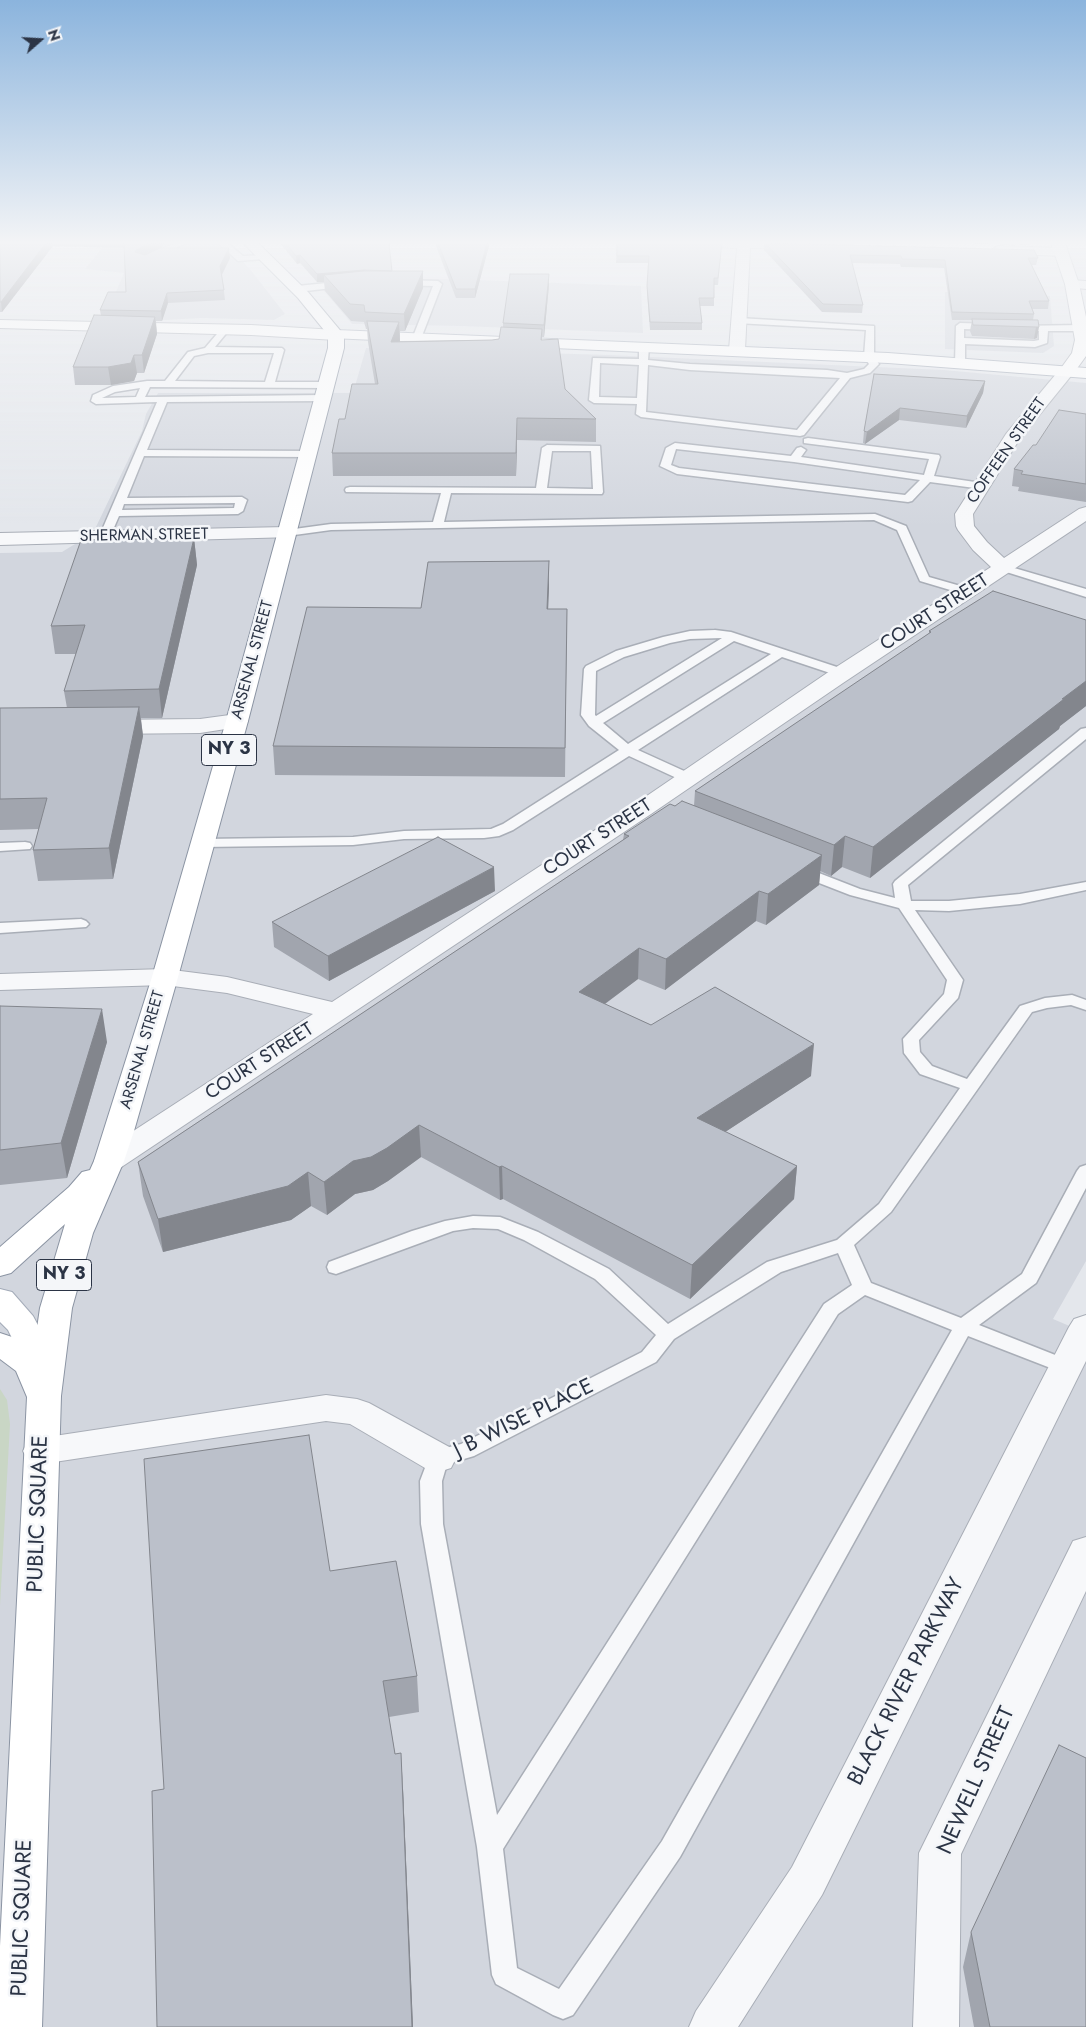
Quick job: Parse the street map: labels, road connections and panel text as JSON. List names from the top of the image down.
{
  "streets": {
    "main road": [
      "COFFEEN STREET",
      "ARSENAL STREET",
      "NY 3",
      "PUBLIC SQUARE"
    ],
    "street": [
      "SHERMAN STREET",
      "COURT STREET",
      "BLACK RIVER PARKWAY",
      "NEWELL STREET"
    ],
    "lane": ["J B WISE PLACE"]
  },
  "crossings": [
    ["COFFEEN STREET", "COURT STREET"],
    ["SHERMAN STREET", "ARSENAL STREET"],
    ["COURT STREET", "ARSENAL STREET"],
    ["COURT STREET", "NY 3"],
    ["COURT STREET", "PUBLIC SQUARE"],
    ["ARSENAL STREET", "NY 3"],
    ["ARSENAL STREET", "PUBLIC SQUARE"],
    ["NY 3", "PUBLIC SQUARE"]
  ],
  "north": "right"
}
